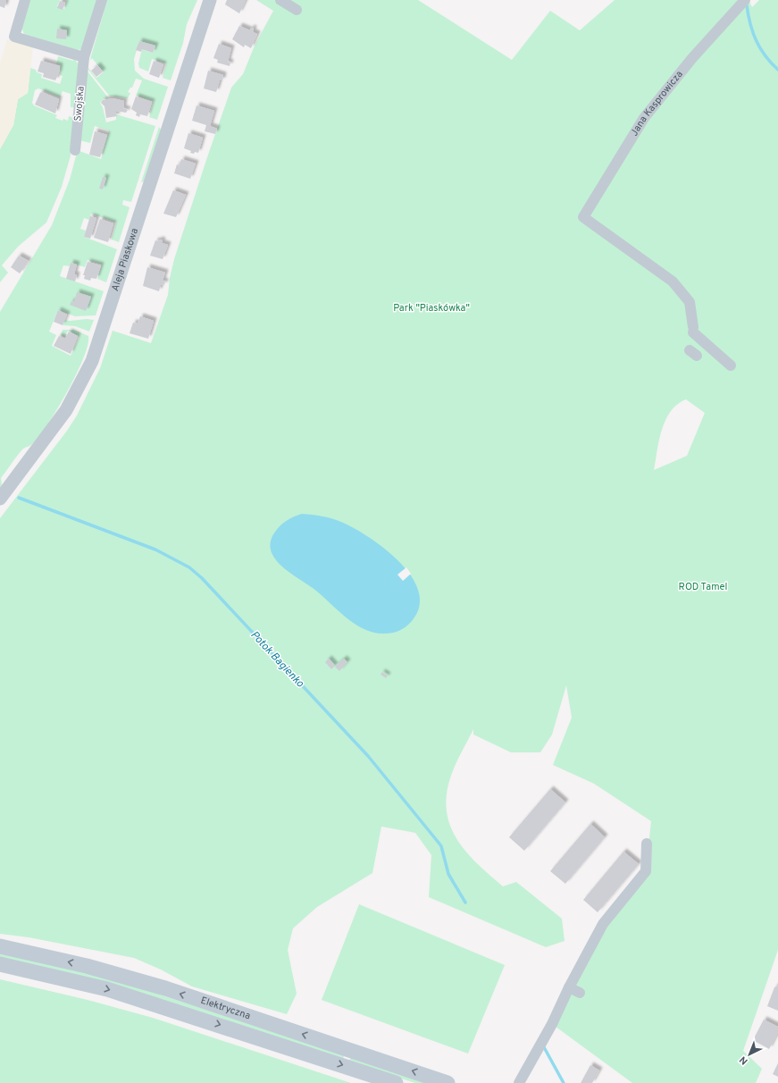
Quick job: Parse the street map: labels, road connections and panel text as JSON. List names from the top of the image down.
{
  "streets": {
    "main road": ["Elektryczna"],
    "street": ["Swojska", "Jana Kasprowicza", "Aleja Piaskowa"]
  },
  "water": ["Potok Bagienko"],
  "parks": ["Park \"Piaskówka\"", "ROD Tamel"],
  "north": "bottom left"
}
